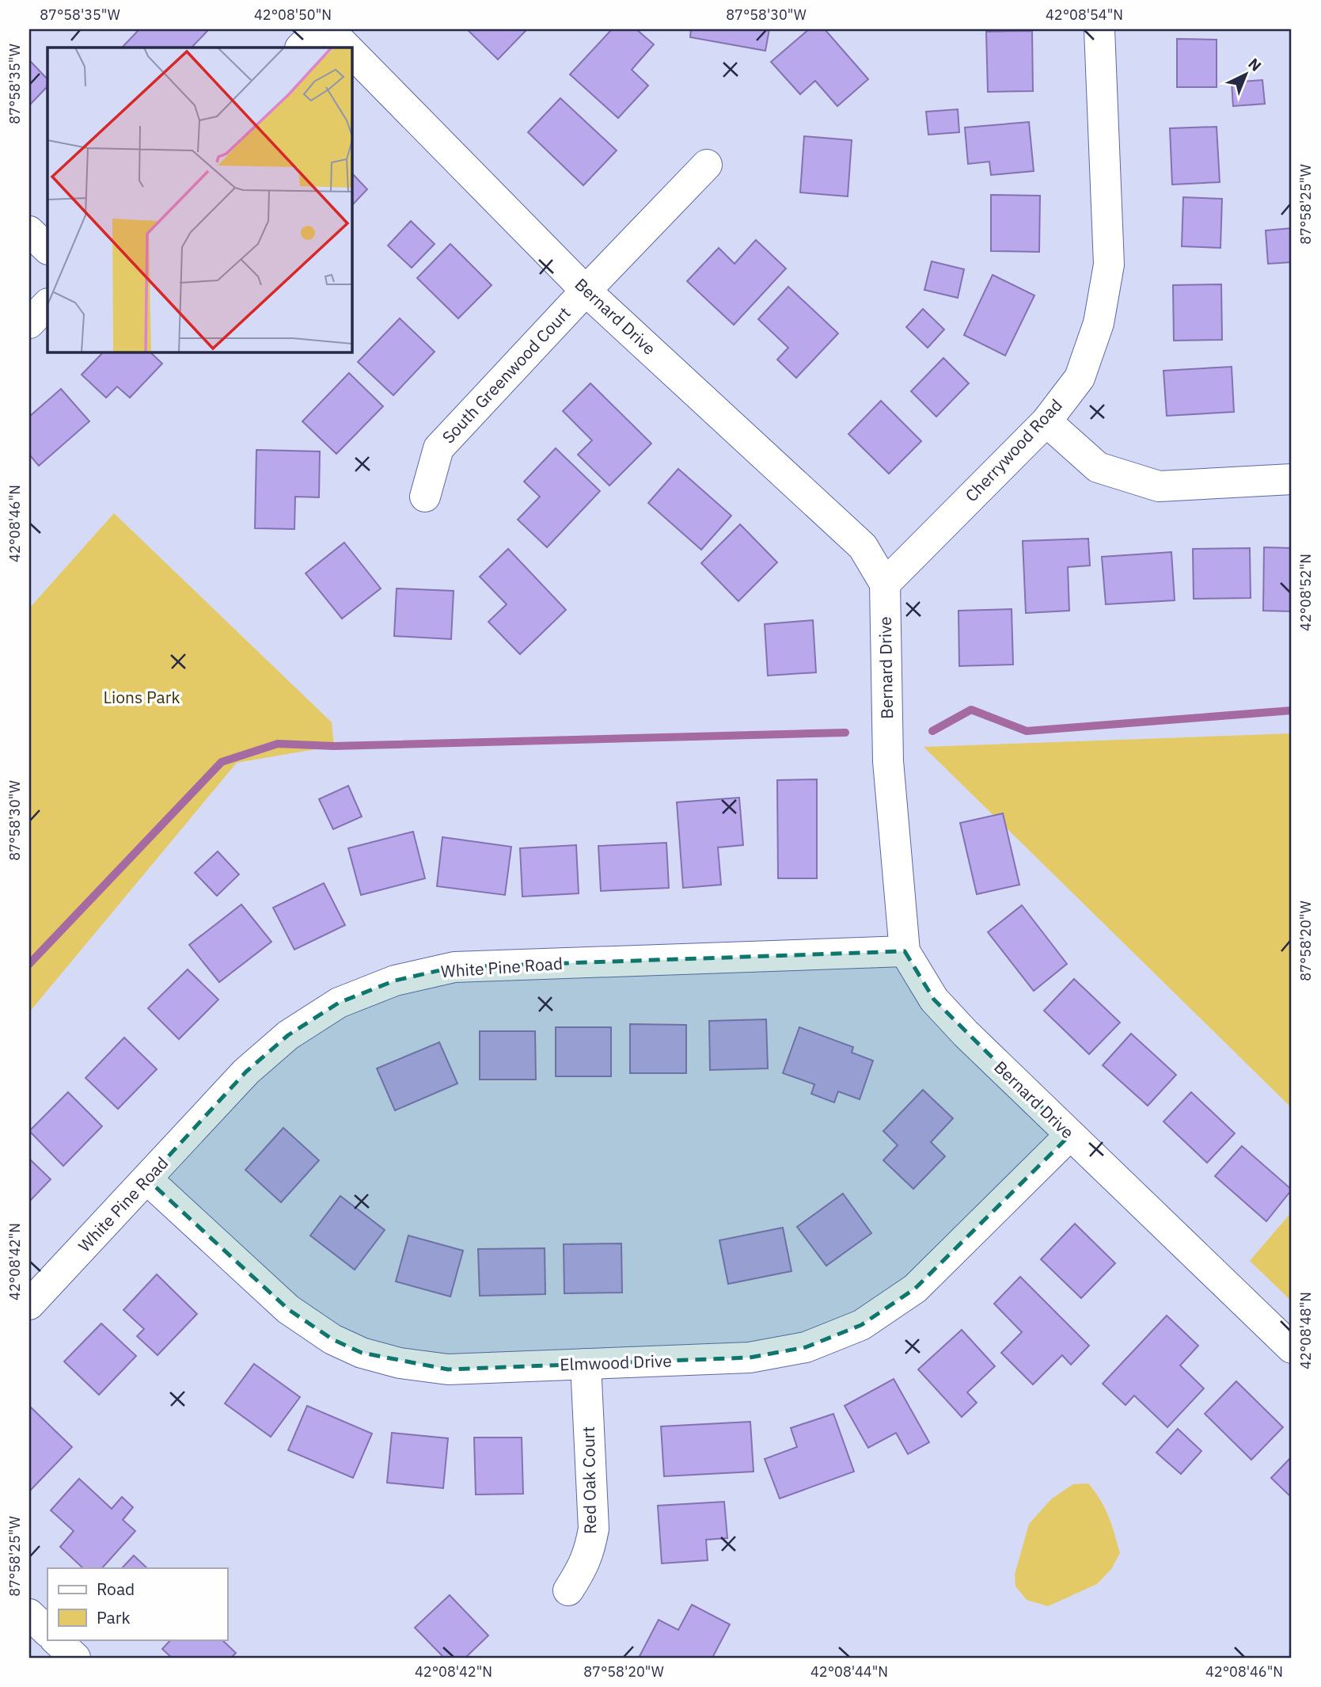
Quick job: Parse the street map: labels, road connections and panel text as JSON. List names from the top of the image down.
{
  "streets": {
    "street": [
      "Bernard Drive",
      "South Greenwood Court",
      "Cherrywood Road",
      "White Pine Road",
      "Elmwood Drive",
      "Red Oak Court"
    ]
  },
  "crossings": [
    ["Bernard Drive", "South Greenwood Court"],
    ["Bernard Drive", "Cherrywood Road"],
    ["Bernard Drive", "White Pine Road"],
    ["Bernard Drive", "Elmwood Drive"],
    ["White Pine Road", "Elmwood Drive"],
    ["Elmwood Drive", "Red Oak Court"]
  ],
  "parks": ["Lions Park"],
  "legend": ["Road", "Park"],
  "north": "top right",
  "coordinates": [
    "87°58'35\"W",
    "42°08'50\"N",
    "87°58'30\"W",
    "42°08'54\"N",
    "87°58'25\"W",
    "42°08'46\"N",
    "42°08'52\"N",
    "87°58'20\"W",
    "42°08'42\"N",
    "42°08'48\"N",
    "42°08'44\"N"
  ]
}
